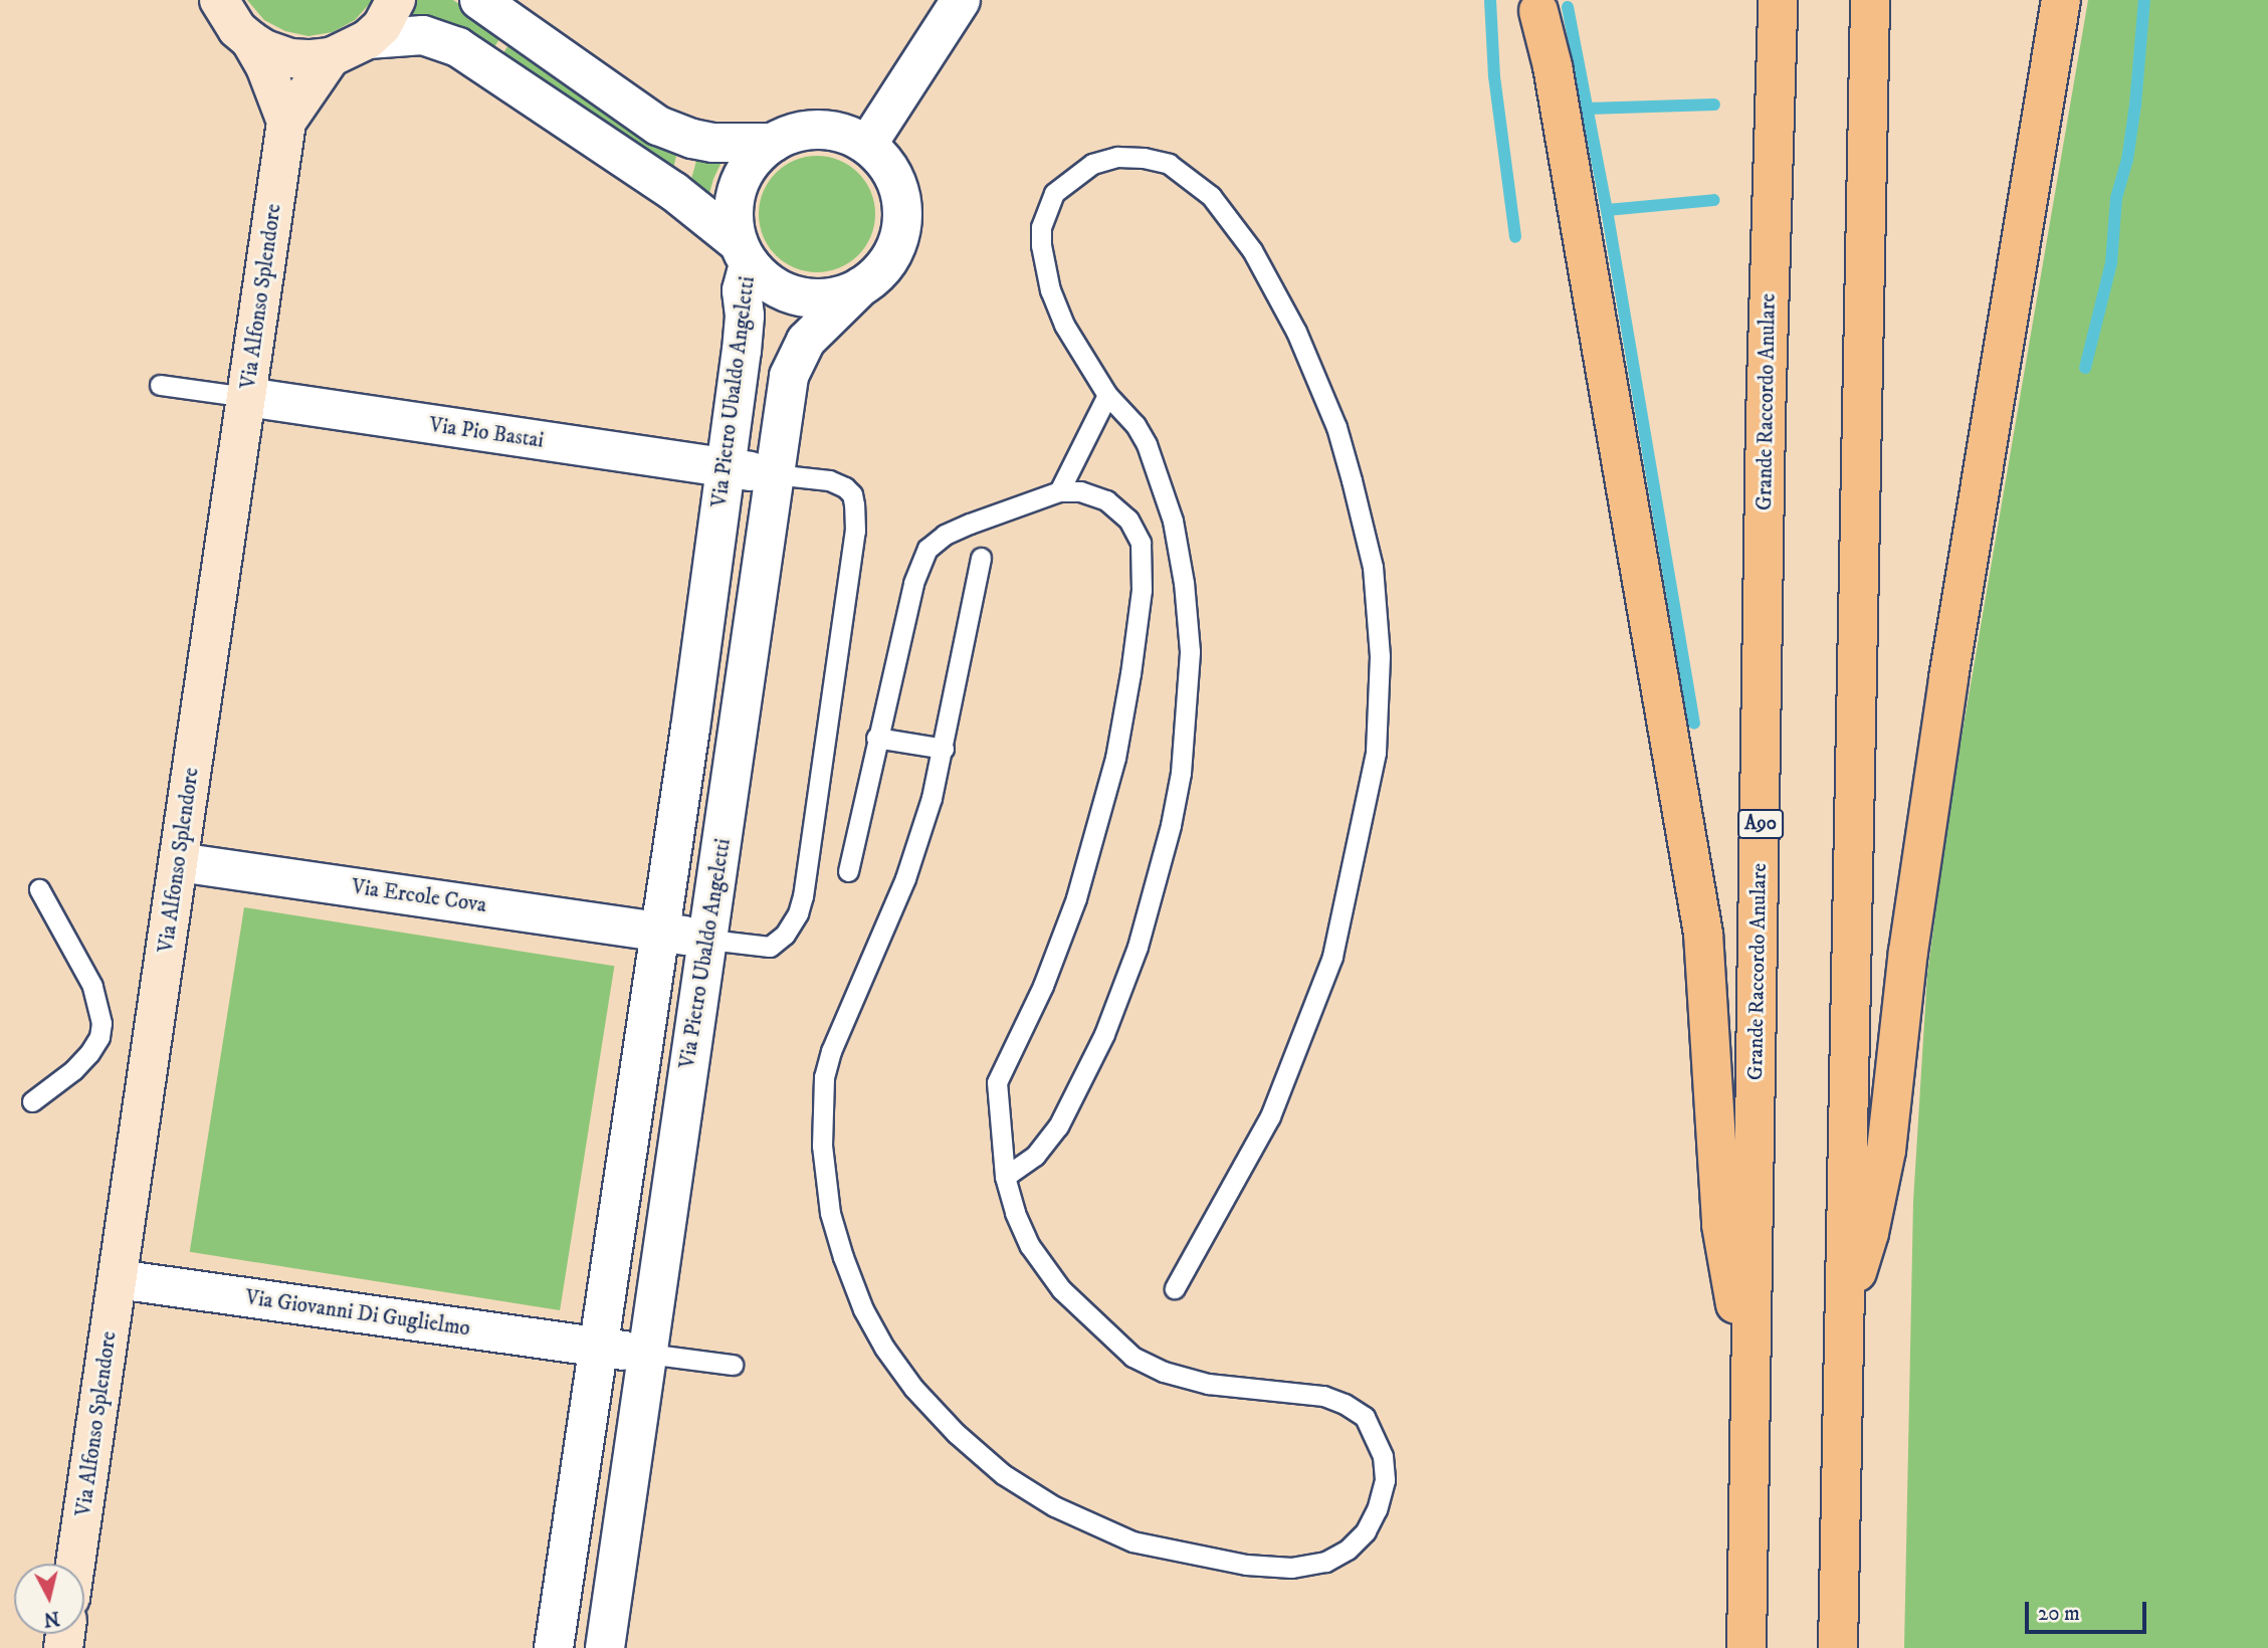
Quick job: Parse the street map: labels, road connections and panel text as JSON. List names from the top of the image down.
{
  "streets": {
    "highway": ["Grande Raccordo Anulare", "A90"],
    "street": [
      "Via Alfonso Splendore",
      "Via Pietro Ubaldo Angeletti",
      "Via Pio Bastai",
      "Via Ercole Cova",
      "Via Giovanni Di Guglielmo"
    ]
  },
  "crossings": [
    ["Via Alfonso Splendore", "Via Pio Bastai"],
    ["Via Alfonso Splendore", "Via Ercole Cova"],
    ["Via Alfonso Splendore", "Via Giovanni Di Guglielmo"],
    ["Via Pietro Ubaldo Angeletti", "Via Pio Bastai"],
    ["Via Pietro Ubaldo Angeletti", "Via Ercole Cova"],
    ["Via Pietro Ubaldo Angeletti", "Via Giovanni Di Guglielmo"]
  ],
  "scale_bar": "20 m",
  "north": "bottom"
}
